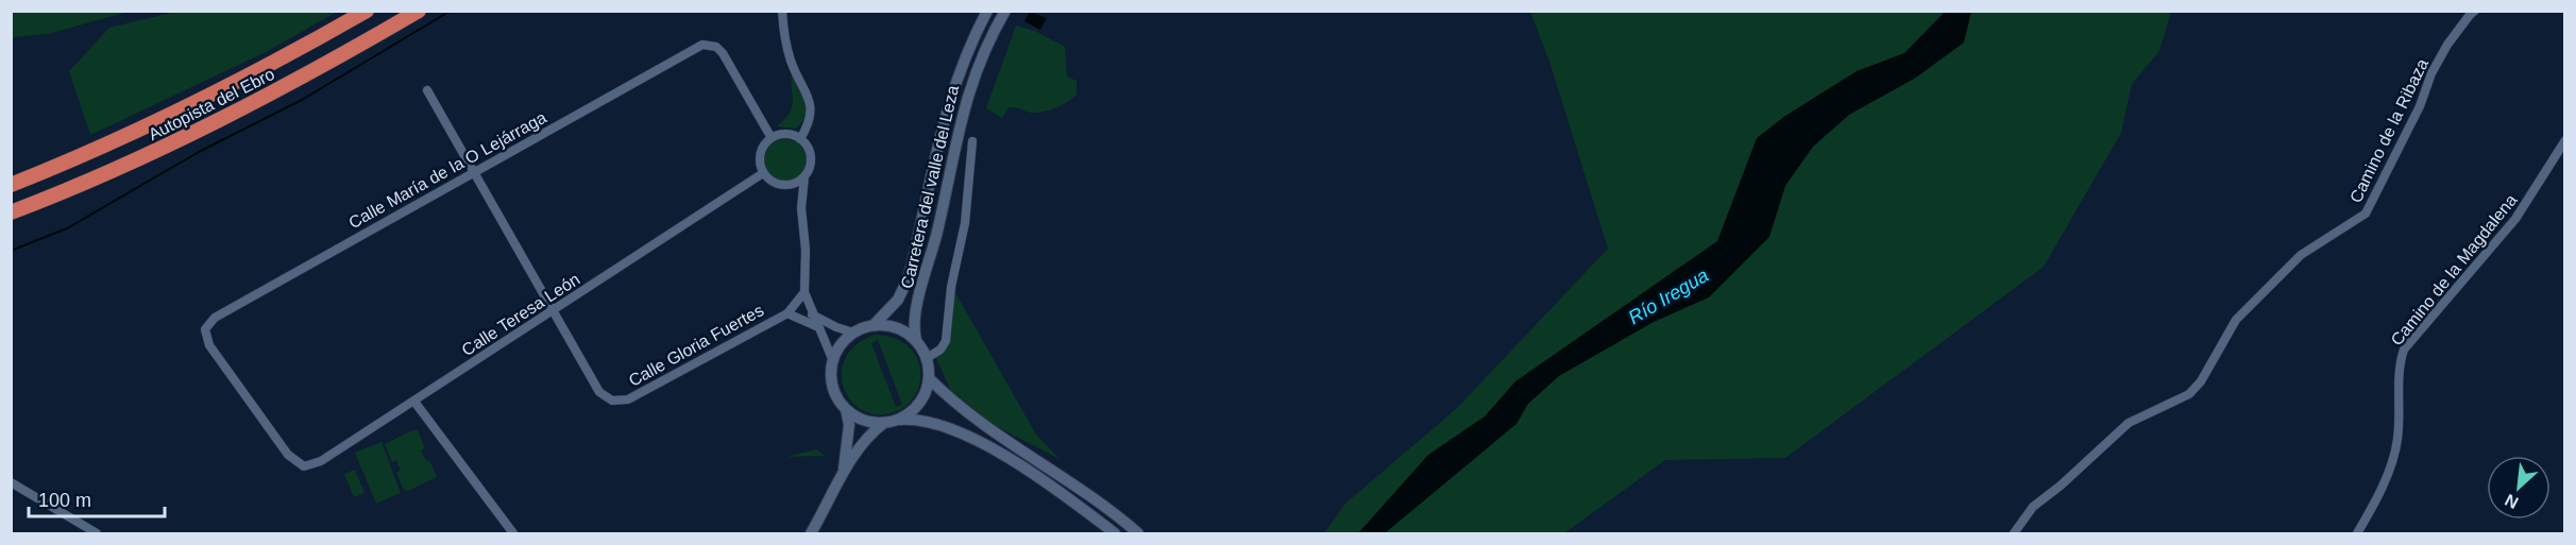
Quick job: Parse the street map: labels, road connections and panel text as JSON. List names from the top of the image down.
{
  "streets": {
    "highway": ["Autopista del Ebro"],
    "main road": ["Carretera del valle del Leza"],
    "street": [
      "Camino de la Ribaza",
      "Calle María de la O Lejárraga",
      "Camino de la Magdalena",
      "Calle Teresa León",
      "Calle Gloria Fuertes"
    ]
  },
  "crossings": [
    ["Calle María de la O Lejárraga", "Calle Teresa León"],
    ["Calle María de la O Lejárraga", "Calle Gloria Fuertes"],
    ["Calle Teresa León", "Calle Gloria Fuertes"]
  ],
  "water": ["Río Iregua"],
  "scale_bar": "100 m",
  "north": "bottom left"
}
